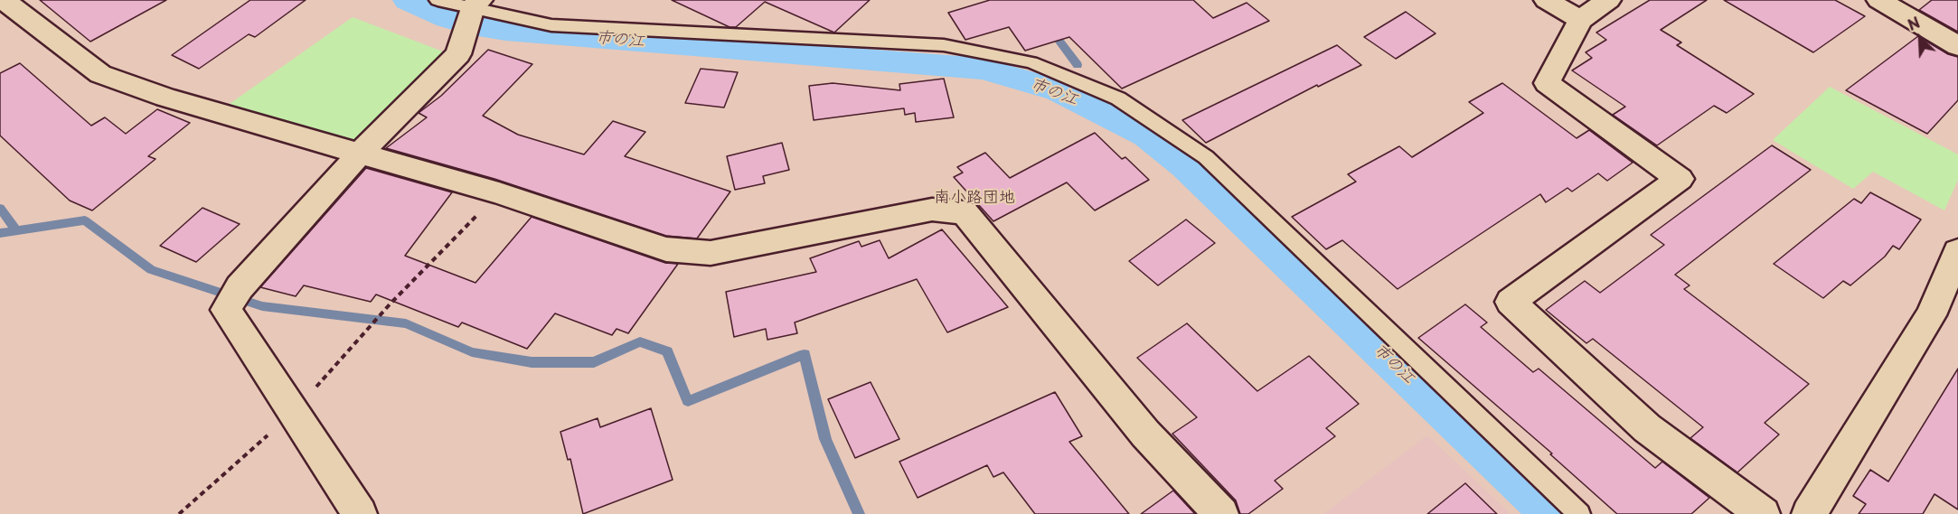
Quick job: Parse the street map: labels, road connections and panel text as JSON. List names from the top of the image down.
{
  "districts": ["南小路団地"],
  "water": ["市の江"],
  "north": "top left"
}
